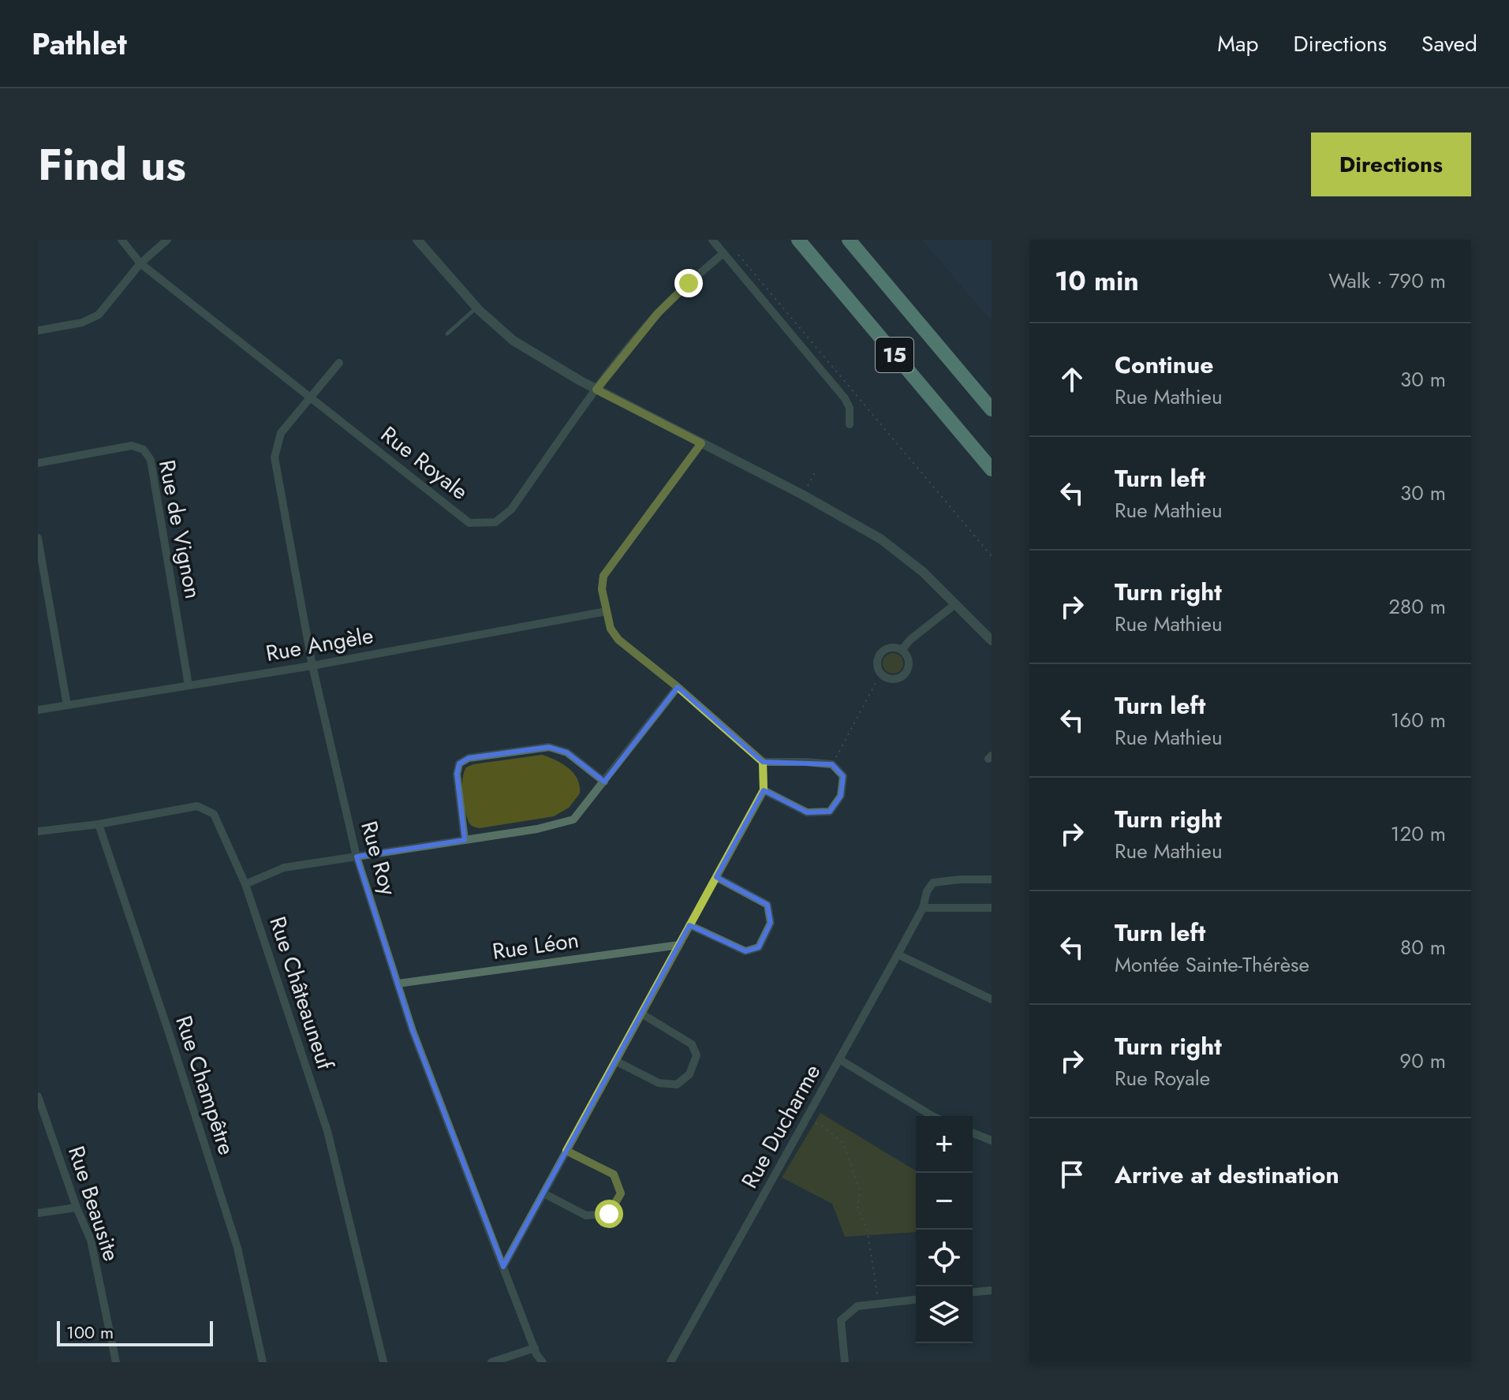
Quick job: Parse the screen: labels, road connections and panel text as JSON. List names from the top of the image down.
{
  "streets": {
    "highway": ["15"],
    "street": [
      "Rue Royale",
      "Rue de Vignon",
      "Rue Angèle",
      "Rue Roy",
      "Rue Léon",
      "Rue Châteauneuf",
      "Rue Champêtre",
      "Rue Ducharme",
      "Rue Beausite"
    ]
  },
  "crossings": [
    ["Rue Royale", "Rue Roy"],
    ["Rue de Vignon", "Rue Angèle"],
    ["Rue Angèle", "Rue Roy"],
    ["Rue Roy", "Rue Léon"],
    ["Rue Châteauneuf", "Rue Champêtre"]
  ],
  "scale_bar": "100 m",
  "page": {
    "header": "Pathlet",
    "nav": ["Map", "Directions", "Saved"],
    "title": "Find us",
    "buttons": "Directions",
    "heading": ["10 min", "Walk · 790 m"],
    "list": [
      ["Continue", "Rue Mathieu", "30 m"],
      ["Turn left", "Rue Mathieu", "30 m"],
      ["Turn right", "Rue Mathieu", "280 m"],
      ["Turn left", "Rue Mathieu", "160 m"],
      ["Turn right", "Rue Mathieu", "120 m"],
      ["Turn left", "Montée Sainte-Thérèse", "80 m"],
      ["Turn right", "Rue Royale", "90 m"],
      "Arrive at destination"
    ],
    "map_buttons": ["+", "−"],
    "scale": "100 m"
  }
}
